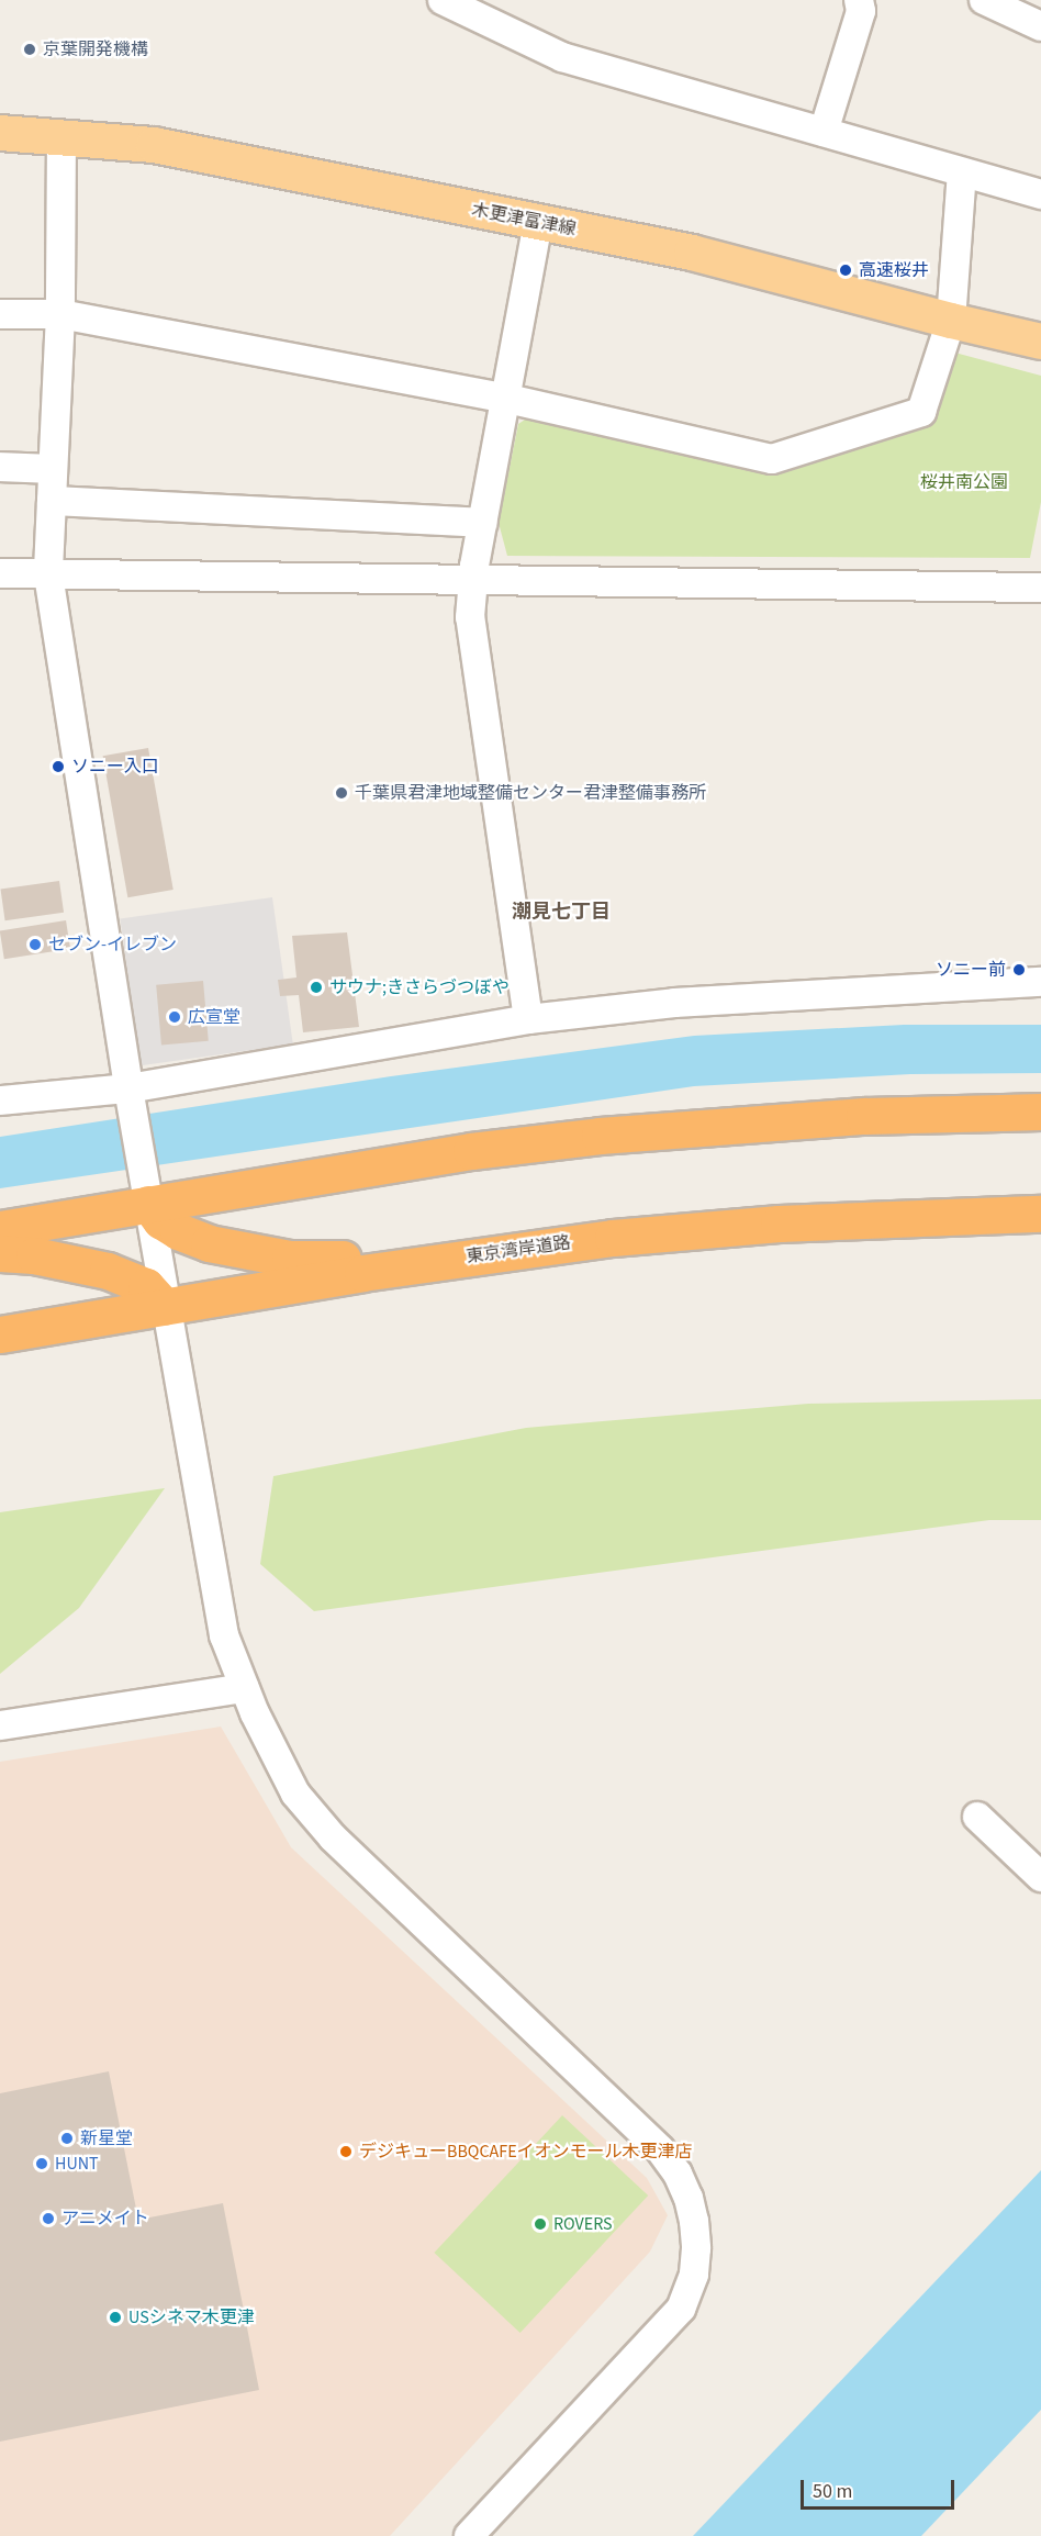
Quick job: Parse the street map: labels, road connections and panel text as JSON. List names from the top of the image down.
{
  "streets": {
    "highway": ["東京湾岸道路"],
    "main road": ["木更津富津線"]
  },
  "districts": ["潮見七丁目"],
  "parks": ["桜井南公園"],
  "places": [
    "京葉開発機構",
    "高速桜井",
    "ソニー入口",
    "千葉県君津地域整備センター君津整備事務所",
    "セブン-イレブン",
    "ソニー前",
    "サウナ;きさらづつぼや",
    "広宣堂",
    "新星堂",
    "デジキューBBQCAFEイオンモール木更津店",
    "HUNT",
    "アニメイト",
    "ROVERS",
    "USシネマ木更津"
  ],
  "scale_bar": "50 m"
}
